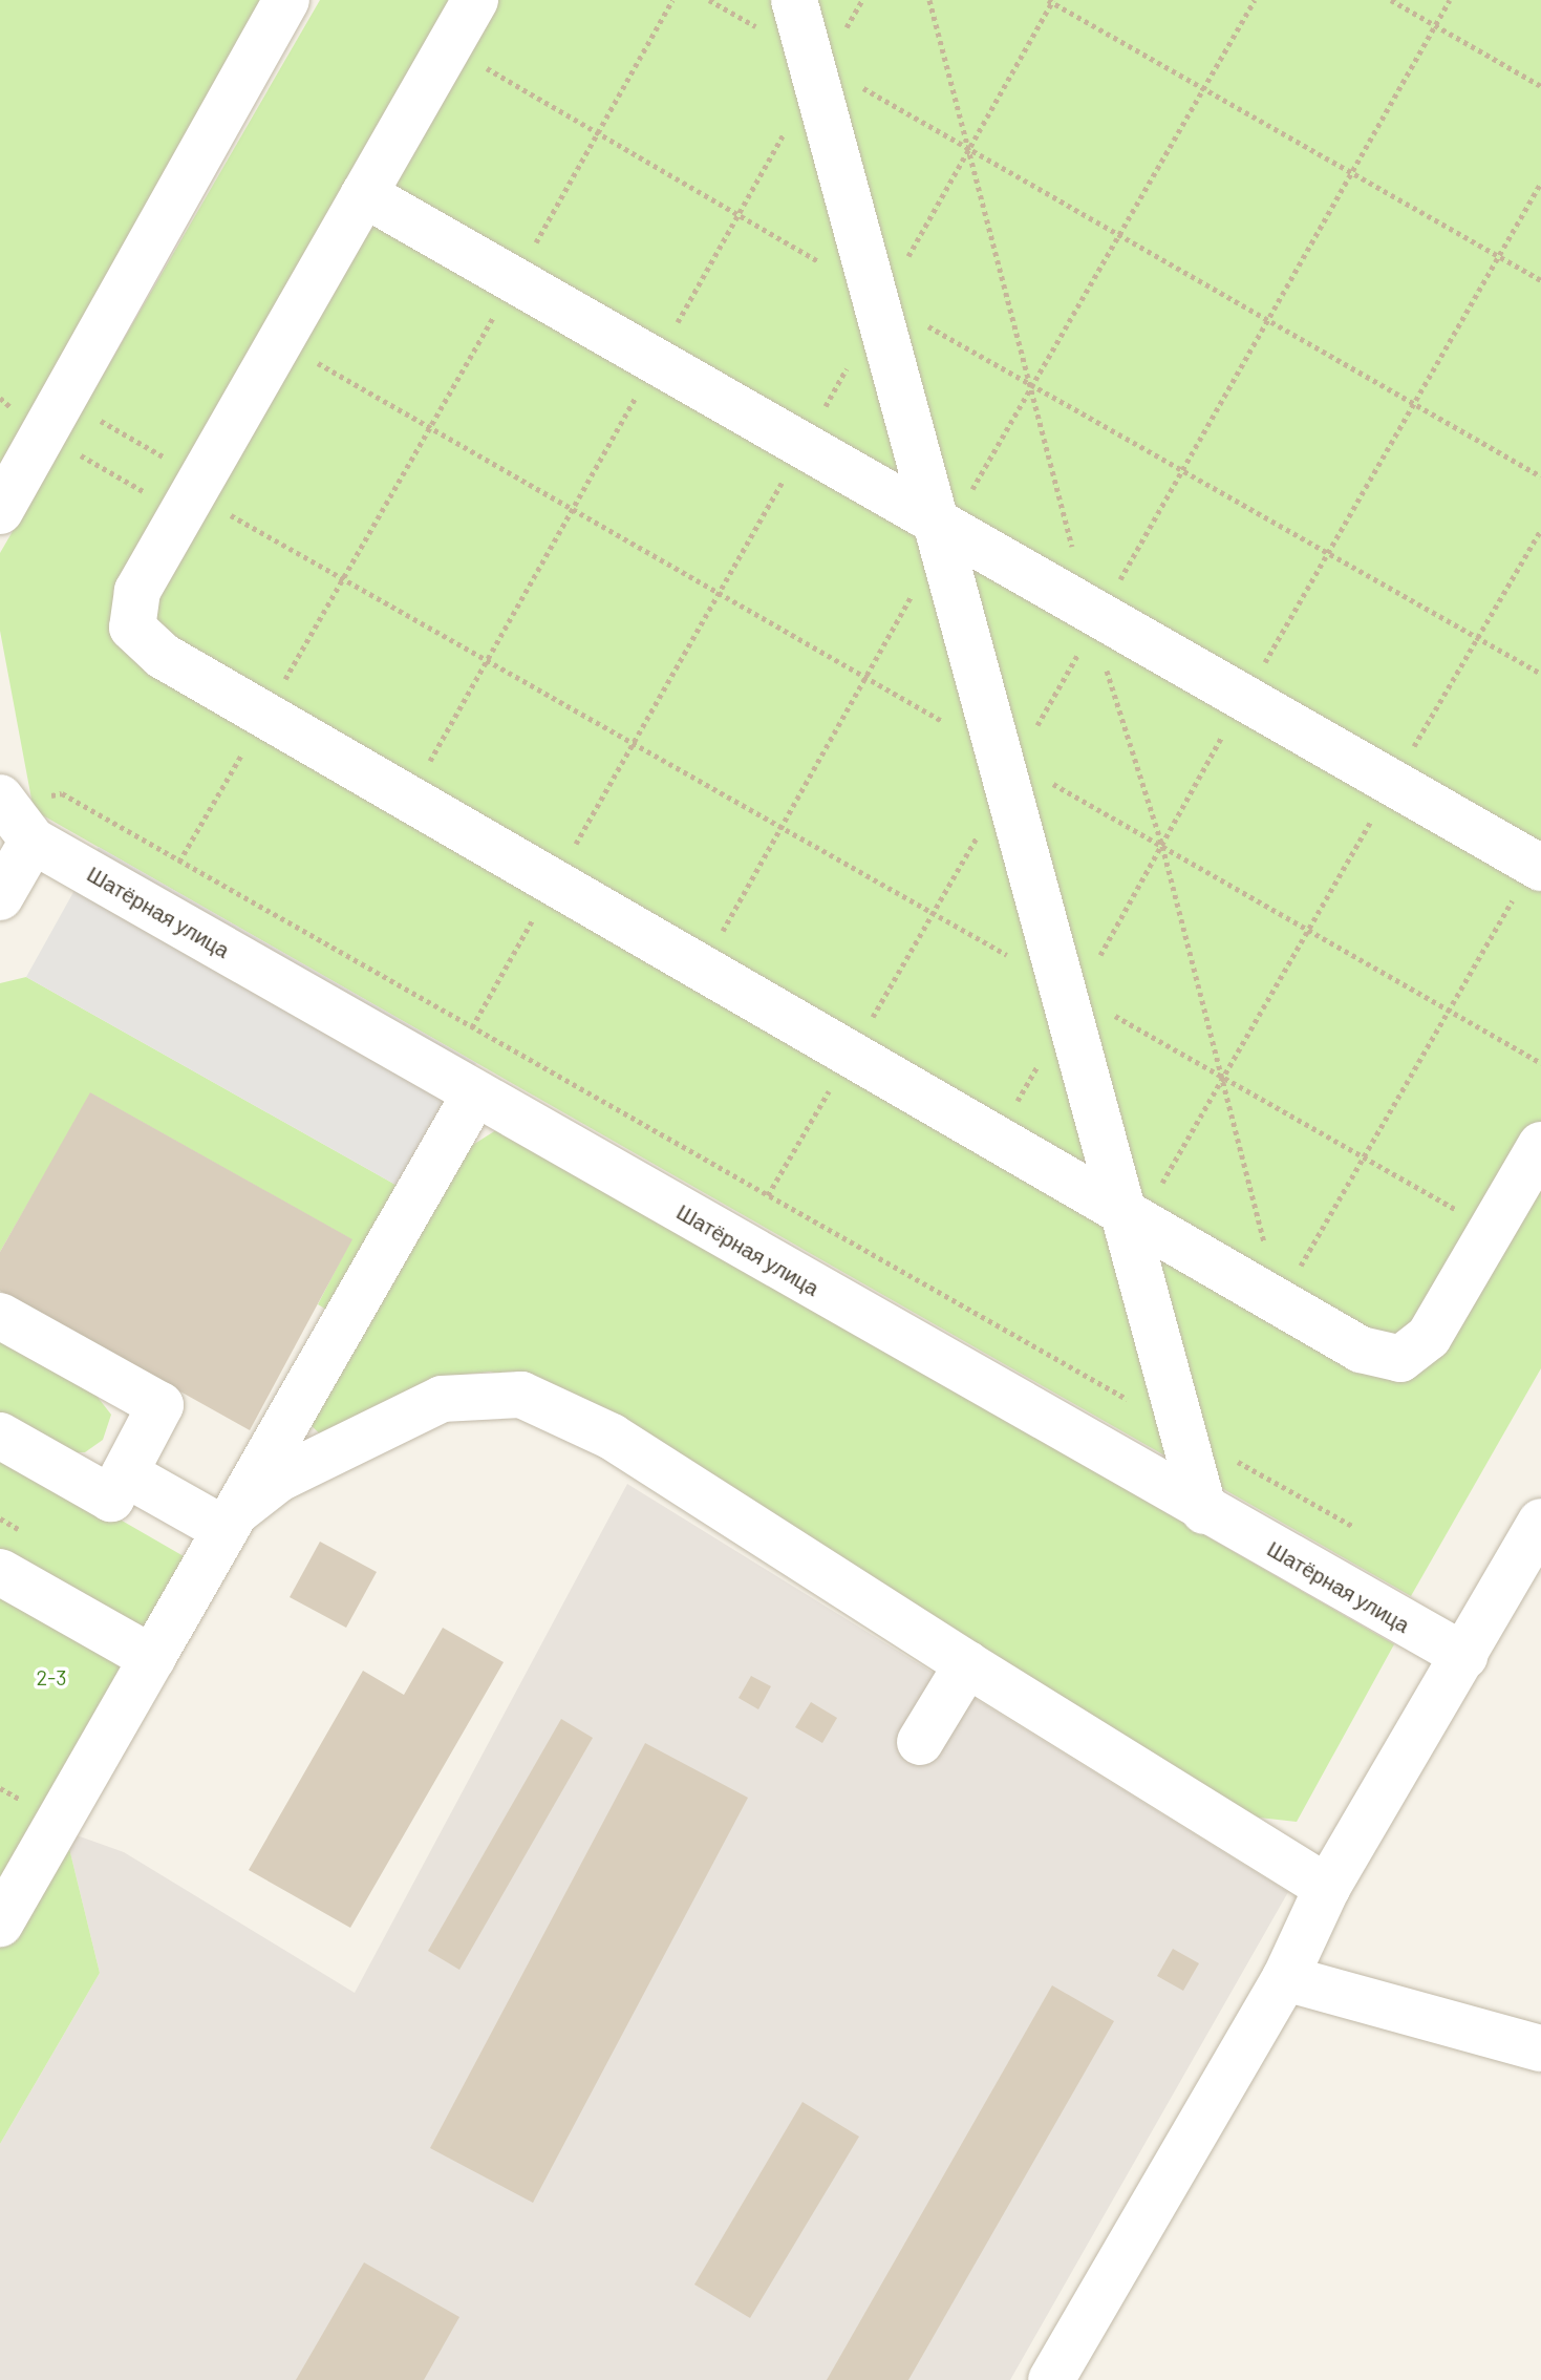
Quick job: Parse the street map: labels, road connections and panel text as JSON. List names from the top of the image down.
{
  "streets": {
    "street": ["Шатёрная улица"]
  },
  "parks": ["2-3"]
}
